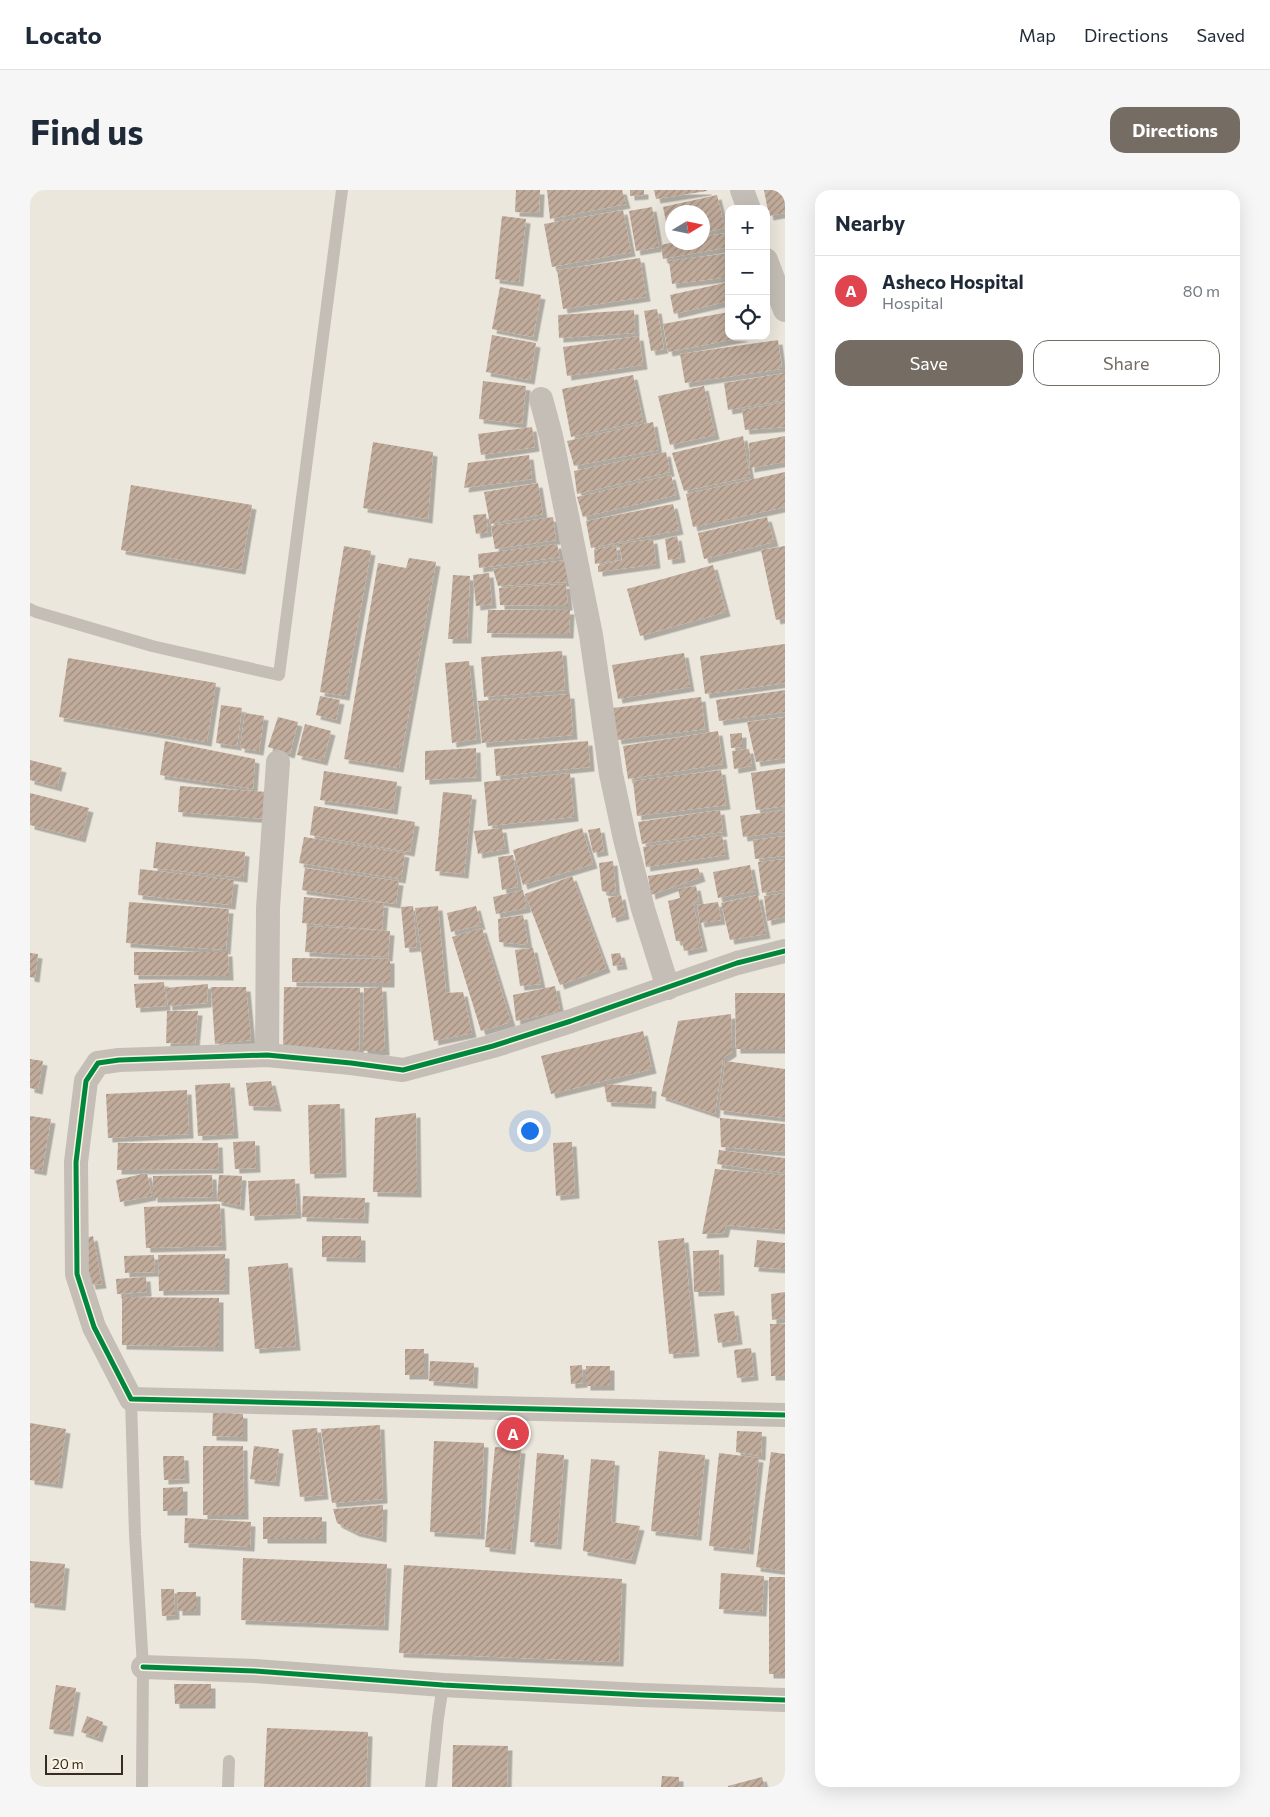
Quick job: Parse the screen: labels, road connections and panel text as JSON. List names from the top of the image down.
{
  "scale_bar": "20 m",
  "north": "right",
  "page": {
    "header": "Locato",
    "nav": ["Map", "Directions", "Saved"],
    "buttons": [
      "Directions",
      ["Save", "Share"]
    ],
    "title": "Find us",
    "heading": "Nearby",
    "map_buttons": ["+", "−"],
    "list": [
      {
        "mark": "A",
        "name": "Asheco Hospital",
        "note": "Hospital",
        "value": "80 m"
      }
    ],
    "pins": "A",
    "scale": "20 m"
  }
}
